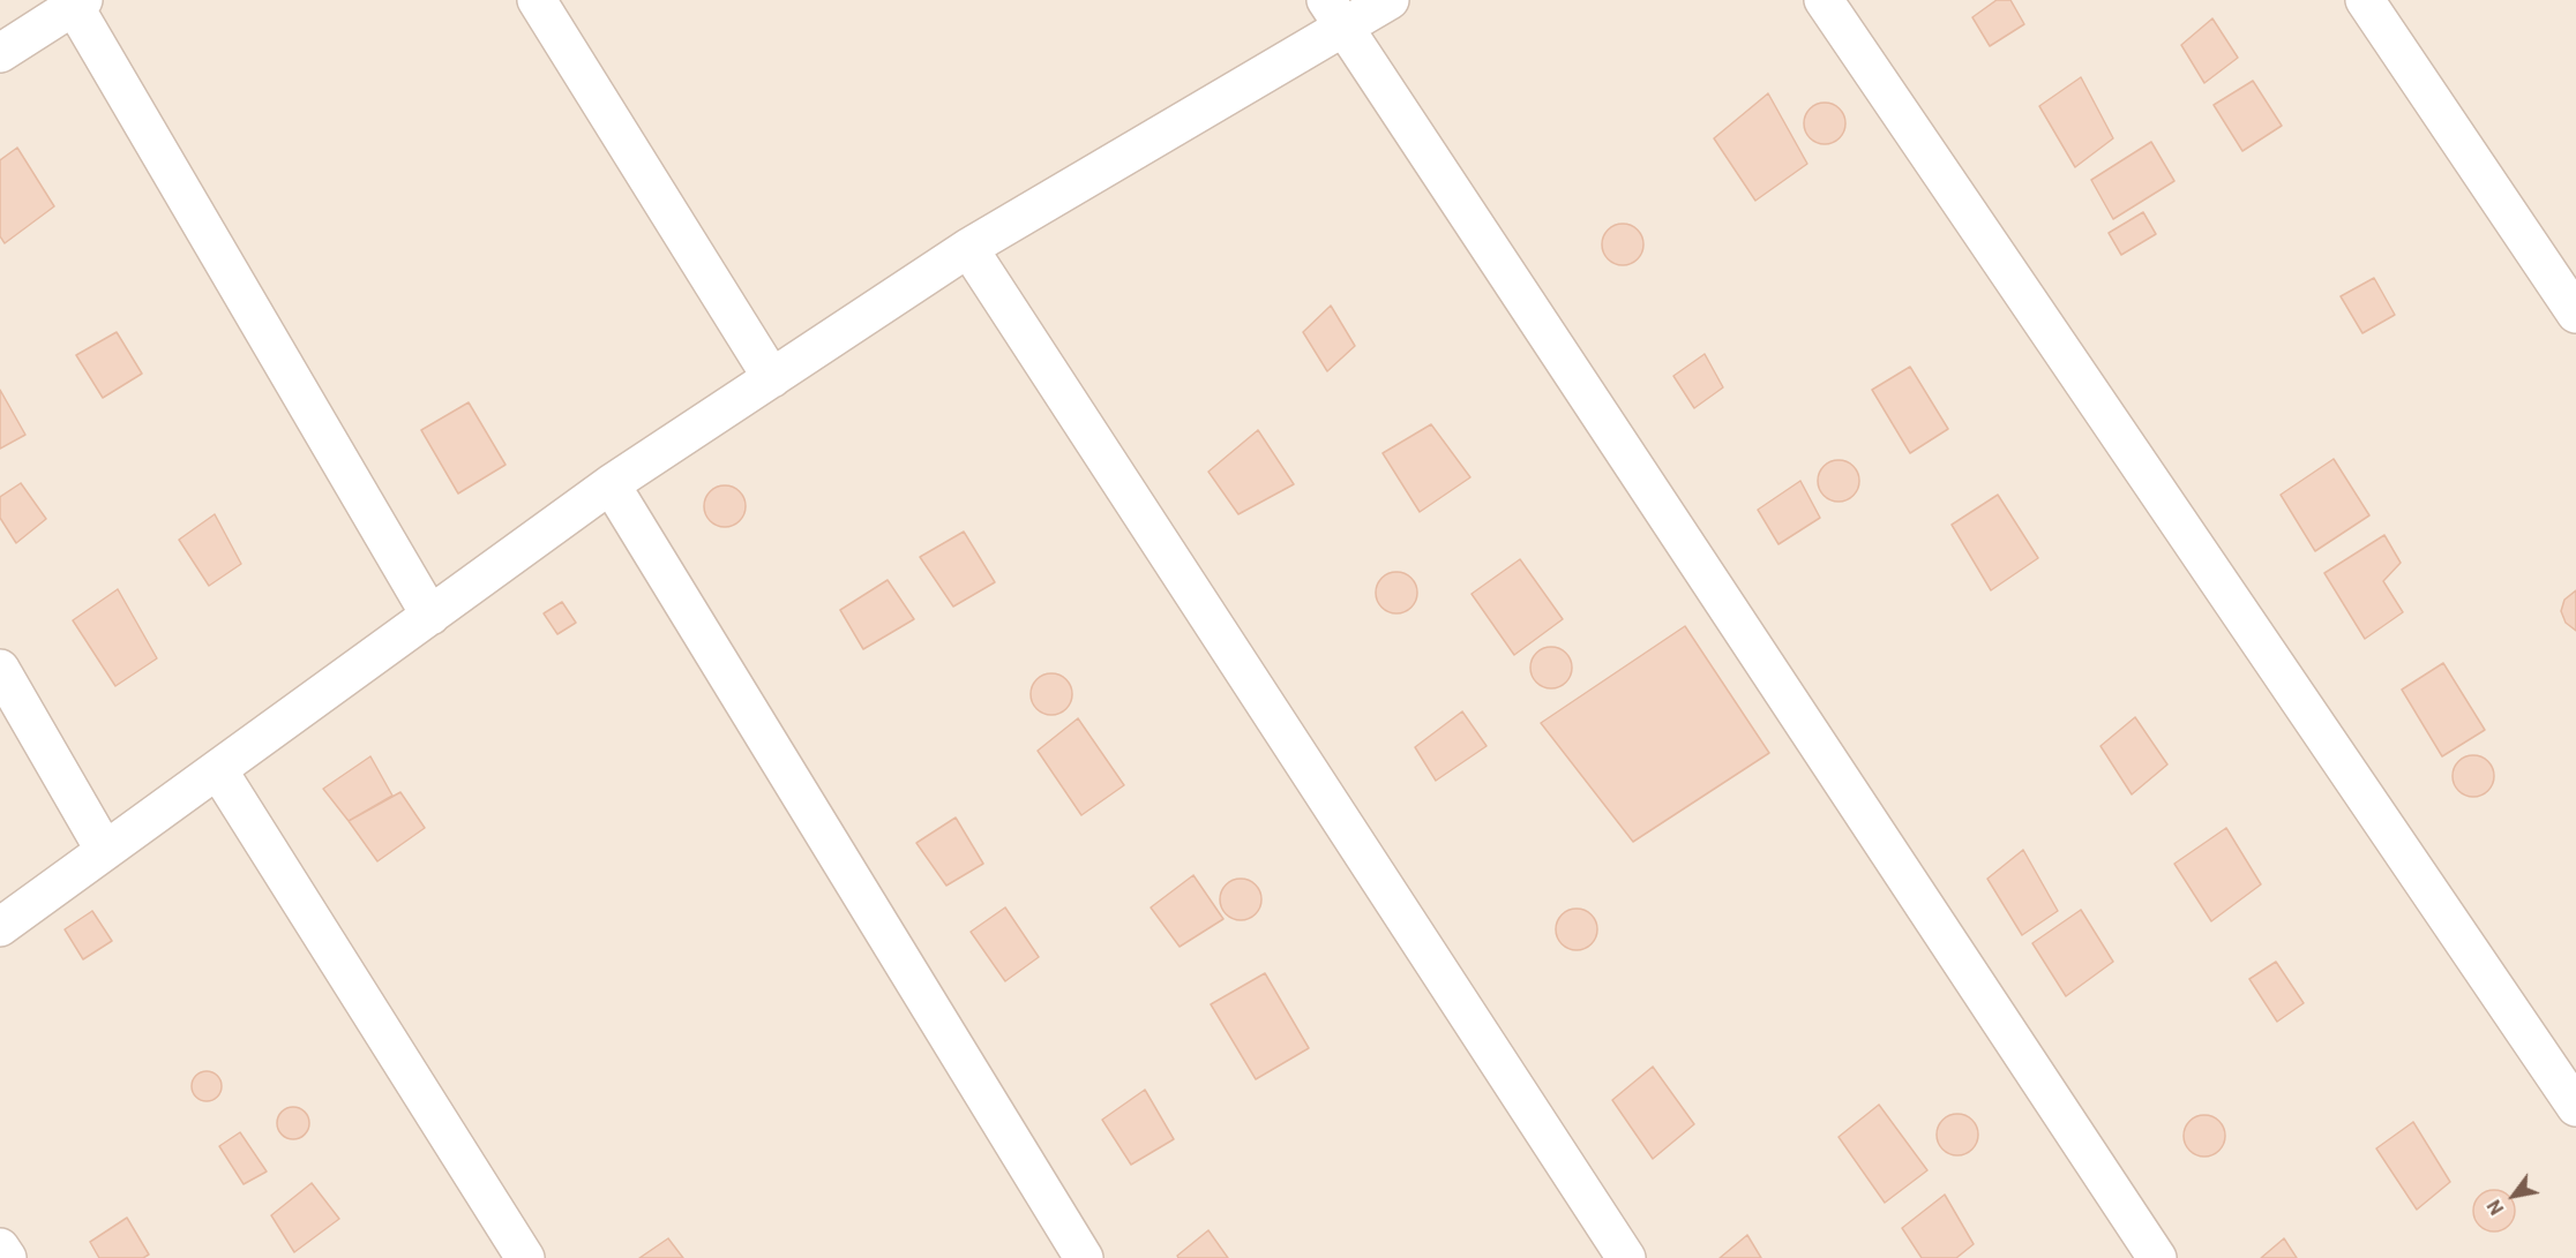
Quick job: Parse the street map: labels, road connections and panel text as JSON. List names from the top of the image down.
{
  "north": "bottom left"
}
